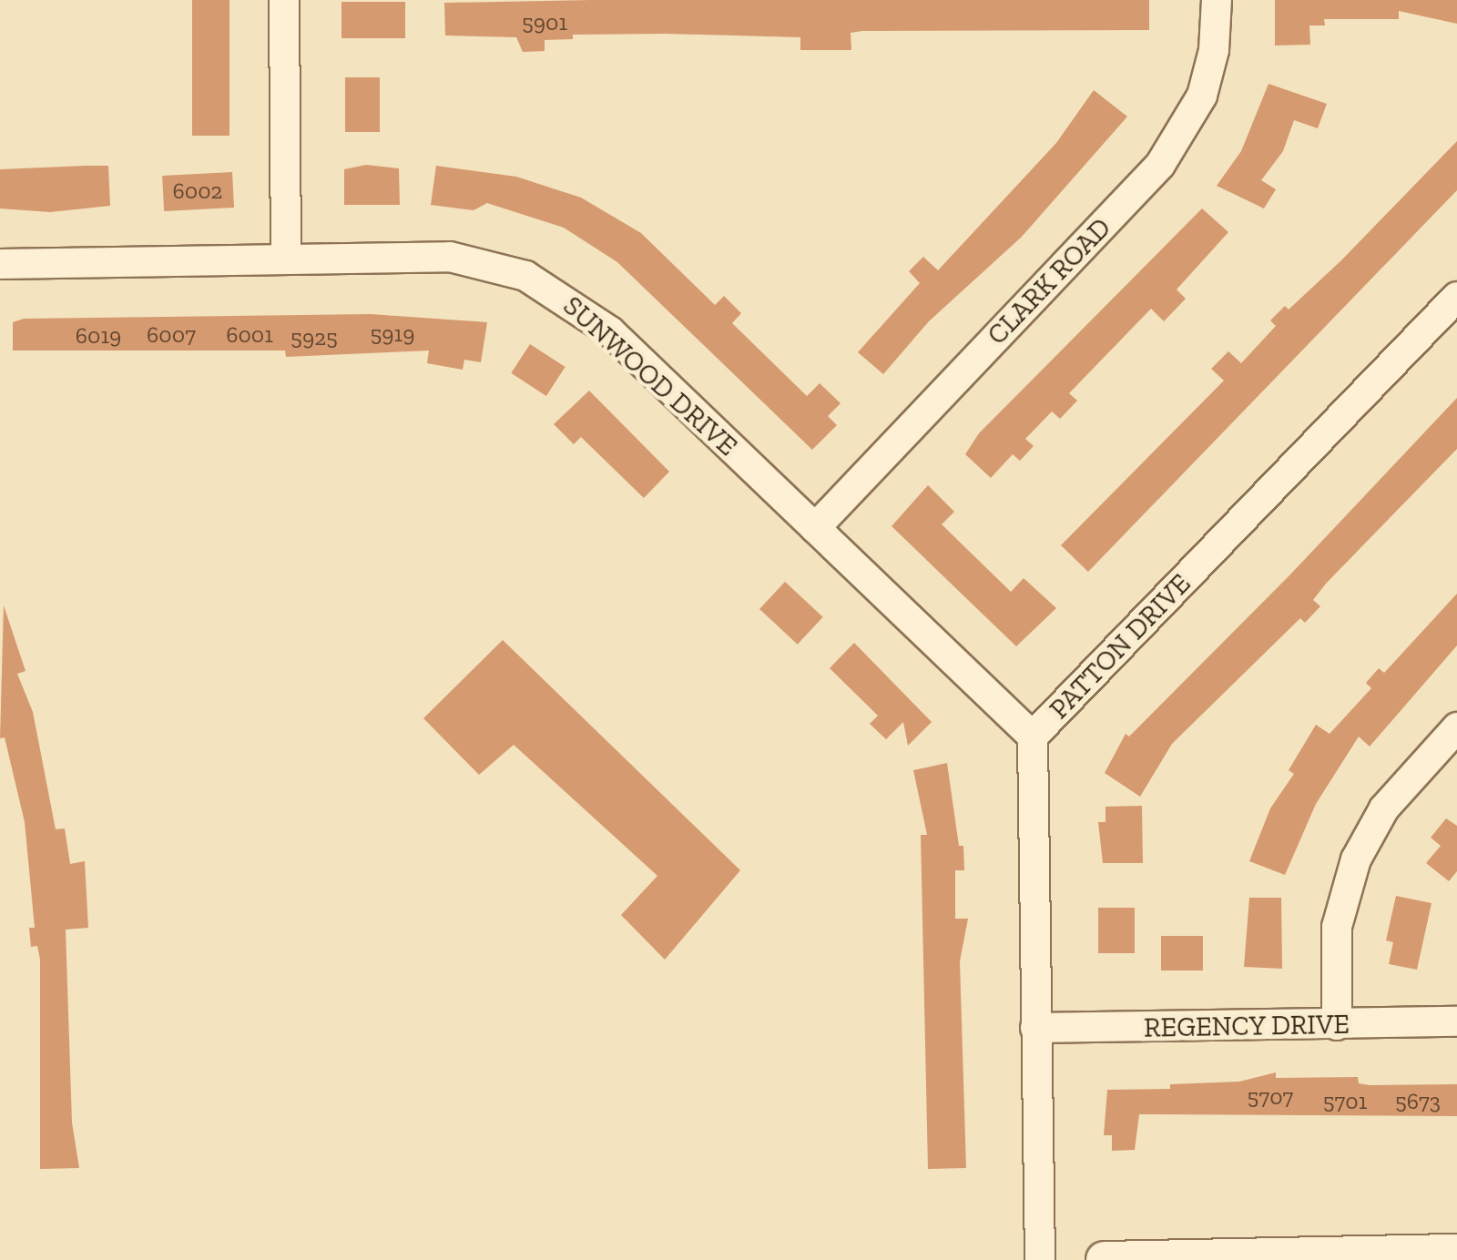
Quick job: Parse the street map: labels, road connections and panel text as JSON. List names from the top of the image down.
{
  "streets": {
    "street": [
      "CLARK ROAD",
      "SUNWOOD DRIVE",
      "PATTON DRIVE",
      "REGENCY DRIVE"
    ]
  },
  "crossings": [
    ["CLARK ROAD", "SUNWOOD DRIVE"],
    ["SUNWOOD DRIVE", "PATTON DRIVE"],
    ["PATTON DRIVE", "REGENCY DRIVE"]
  ],
  "house_numbers": [
    "5901",
    "6002",
    "5919",
    "6007",
    "6001",
    "6019",
    "5925",
    "5707",
    "5701",
    "5673"
  ]
}
